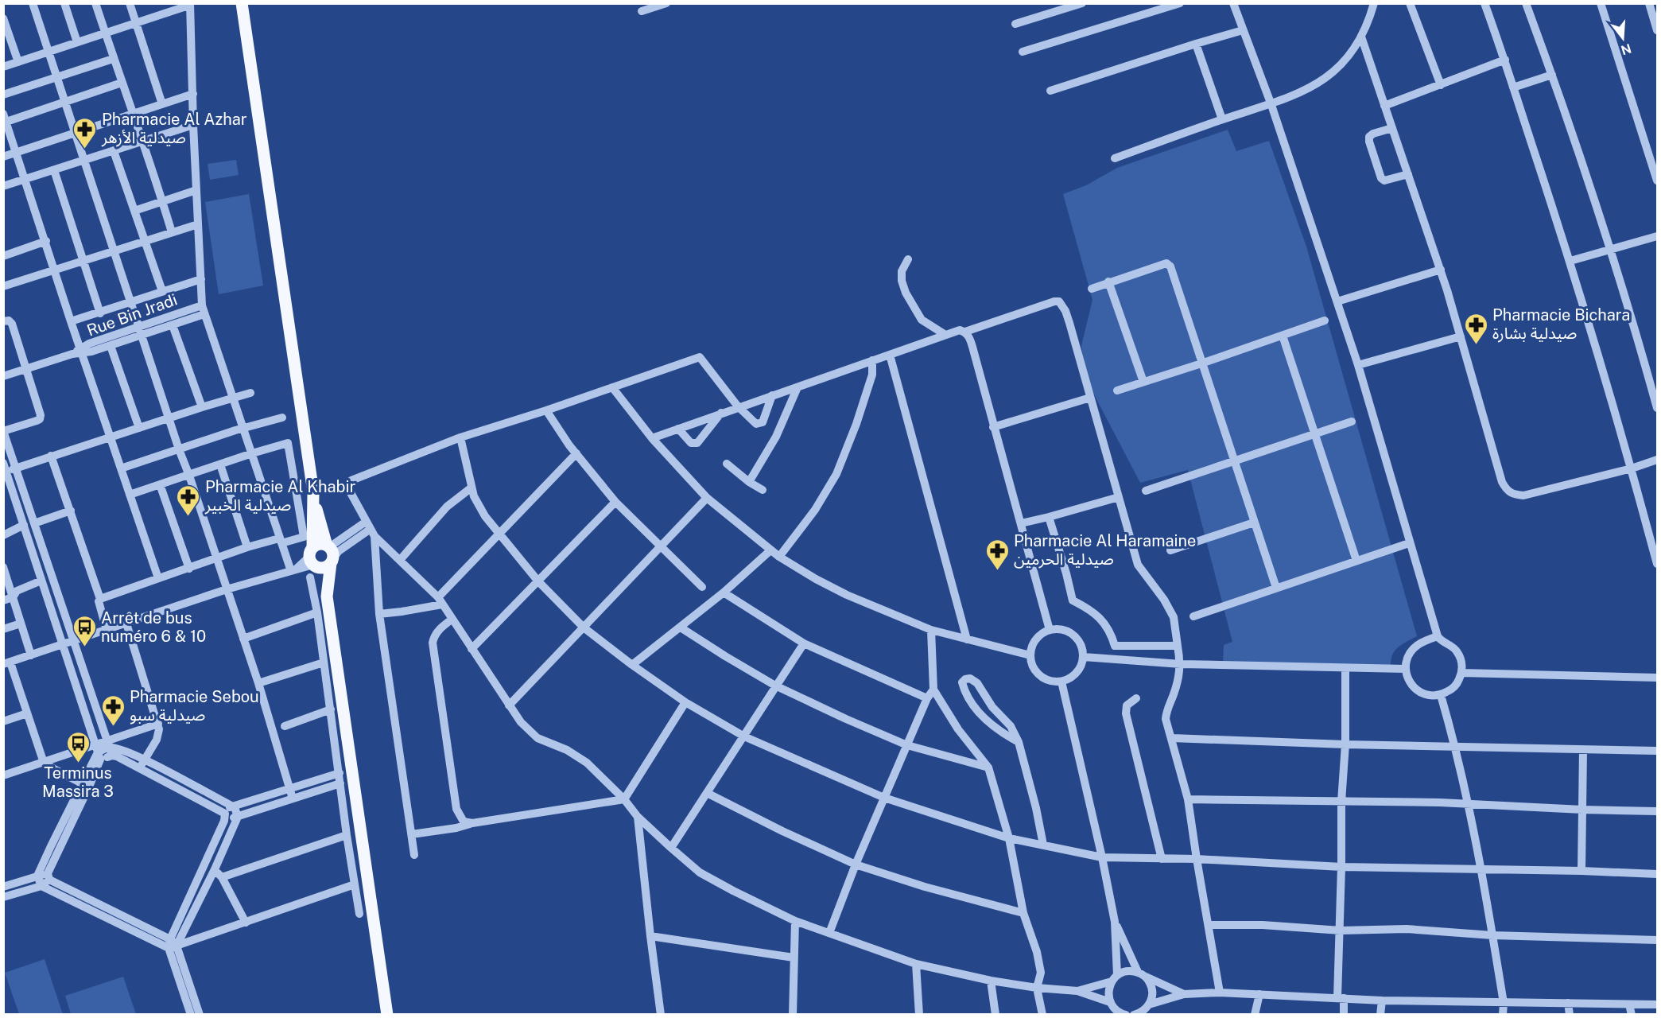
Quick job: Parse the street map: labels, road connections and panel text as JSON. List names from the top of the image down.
{
  "streets": {
    "street": ["Rue Bin Jradi"]
  },
  "places": {
    "pharmacy": [
      "Pharmacie Al Azhar صيدلية الأزهر",
      "Pharmacie Bichara صيدلية بشارة",
      "Pharmacie Al Khabir صيدلية الخبير",
      "Pharmacie Al Haramaine صيدلية الحرمين",
      "Pharmacie Sebou صيدلية سبو"
    ],
    "bus stop": ["Arrêt de bus numéro 6 & 10", "Terminus Massira 3"]
  },
  "north": "bottom"
}
